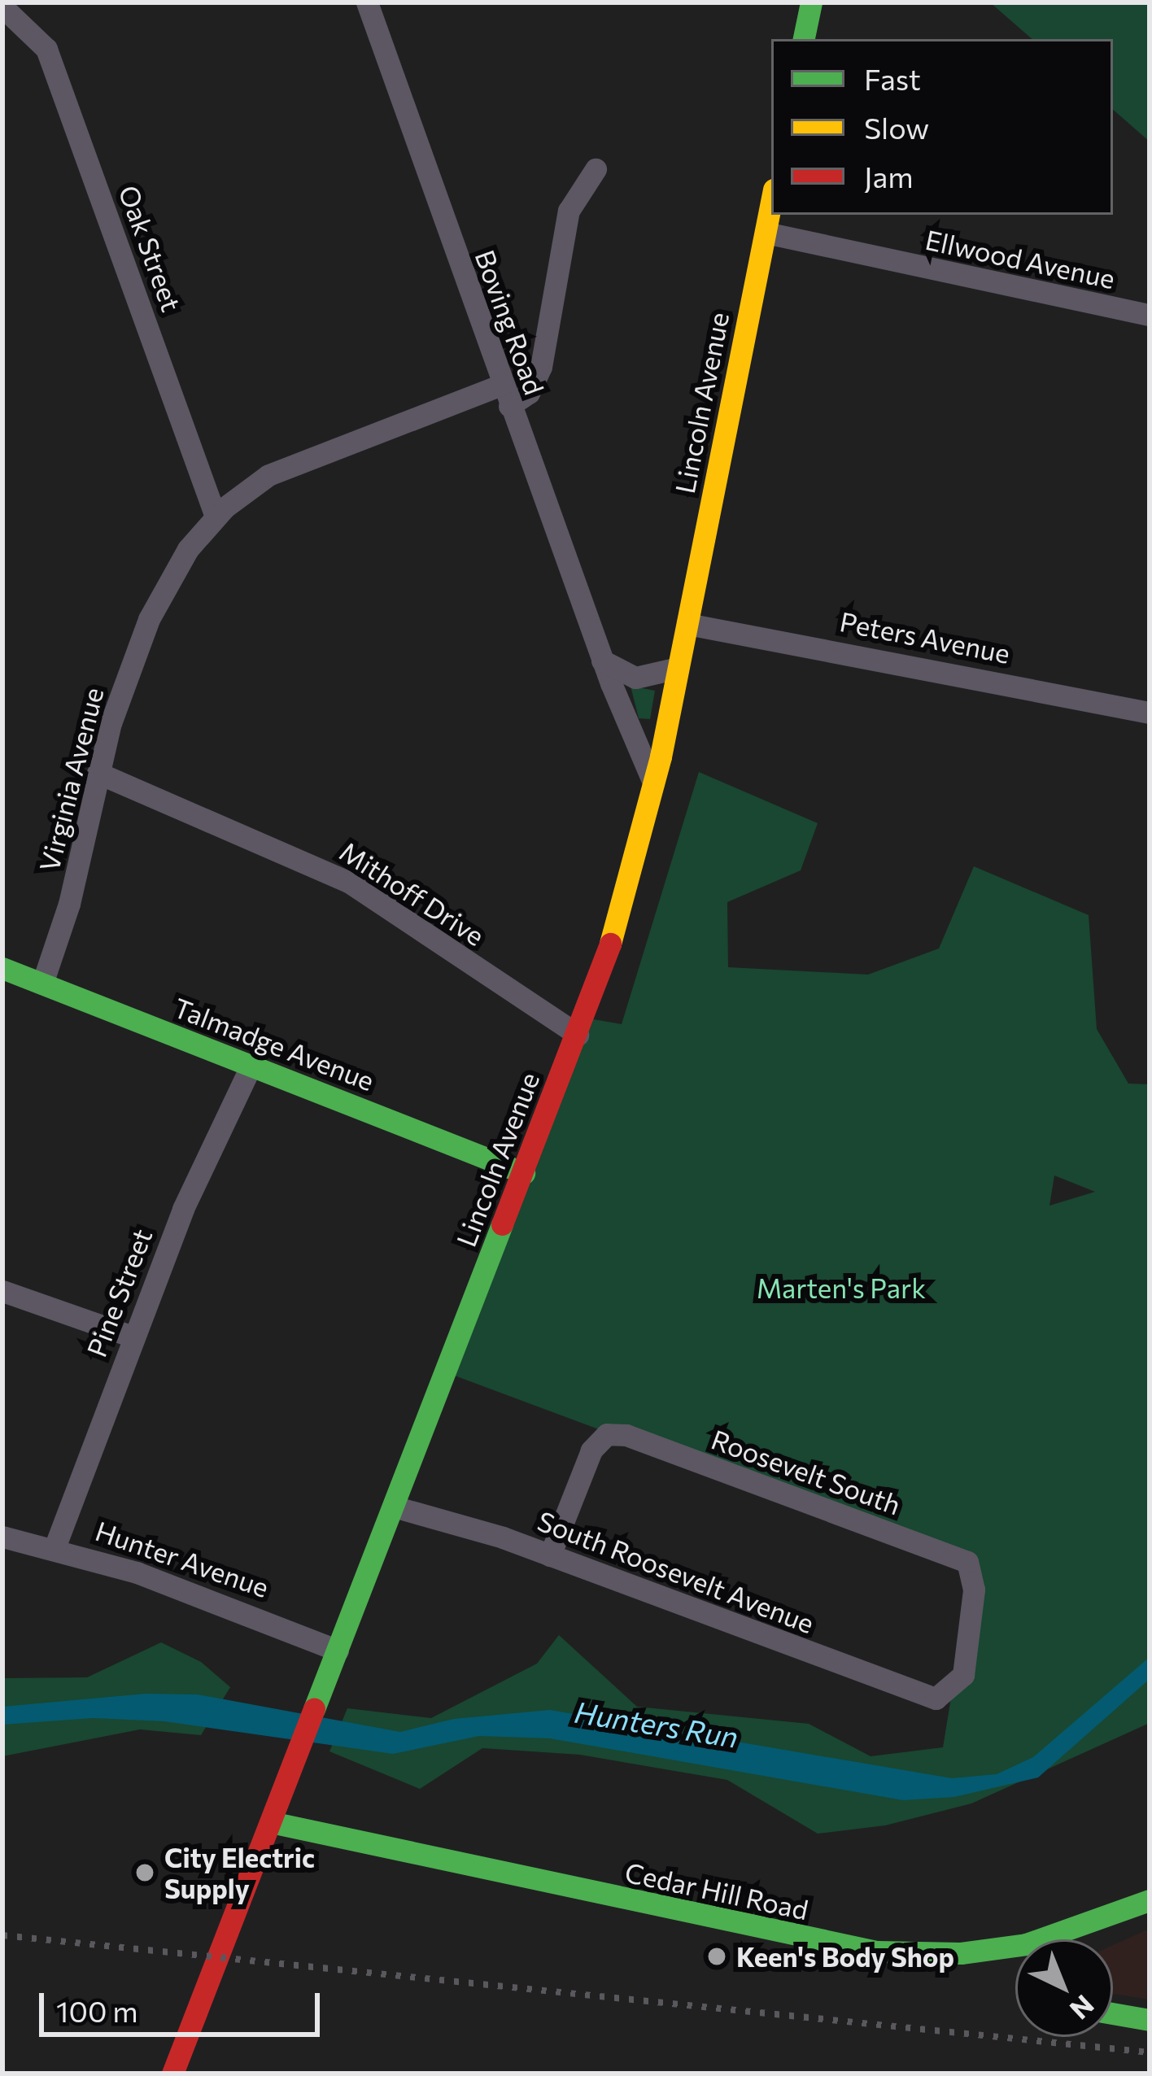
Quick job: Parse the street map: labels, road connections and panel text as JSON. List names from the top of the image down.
{
  "streets": {
    "main road": ["Lincoln Avenue", "Talmadge Avenue", "Cedar Hill Road"],
    "street": [
      "Oak Street",
      "Ellwood Avenue",
      "Boving Road",
      "Peters Avenue",
      "Virginia Avenue",
      "Mithoff Drive",
      "Pine Street",
      "Roosevelt South",
      "Hunter Avenue",
      "South Roosevelt Avenue"
    ]
  },
  "crossings": [
    ["Oak Street", "Virginia Avenue"],
    ["Ellwood Avenue", "Lincoln Avenue"],
    ["Boving Road", "Lincoln Avenue"],
    ["Boving Road", "Virginia Avenue"],
    ["Lincoln Avenue", "Peters Avenue"],
    ["Lincoln Avenue", "Mithoff Drive"],
    ["Lincoln Avenue", "Talmadge Avenue"],
    ["Lincoln Avenue", "Hunter Avenue"],
    ["Lincoln Avenue", "South Roosevelt Avenue"],
    ["Lincoln Avenue", "Cedar Hill Road"],
    ["Virginia Avenue", "Mithoff Drive"],
    ["Virginia Avenue", "Talmadge Avenue"],
    ["Talmadge Avenue", "Pine Street"],
    ["Pine Street", "Hunter Avenue"],
    ["Roosevelt South", "South Roosevelt Avenue"]
  ],
  "water": ["Hunters Run"],
  "parks": ["Marten's Park"],
  "places": ["City Electric Supply", "Keen's Body Shop"],
  "legend": ["Fast", "Slow", "Jam"],
  "scale_bar": "100 m",
  "north": "bottom right"
}
